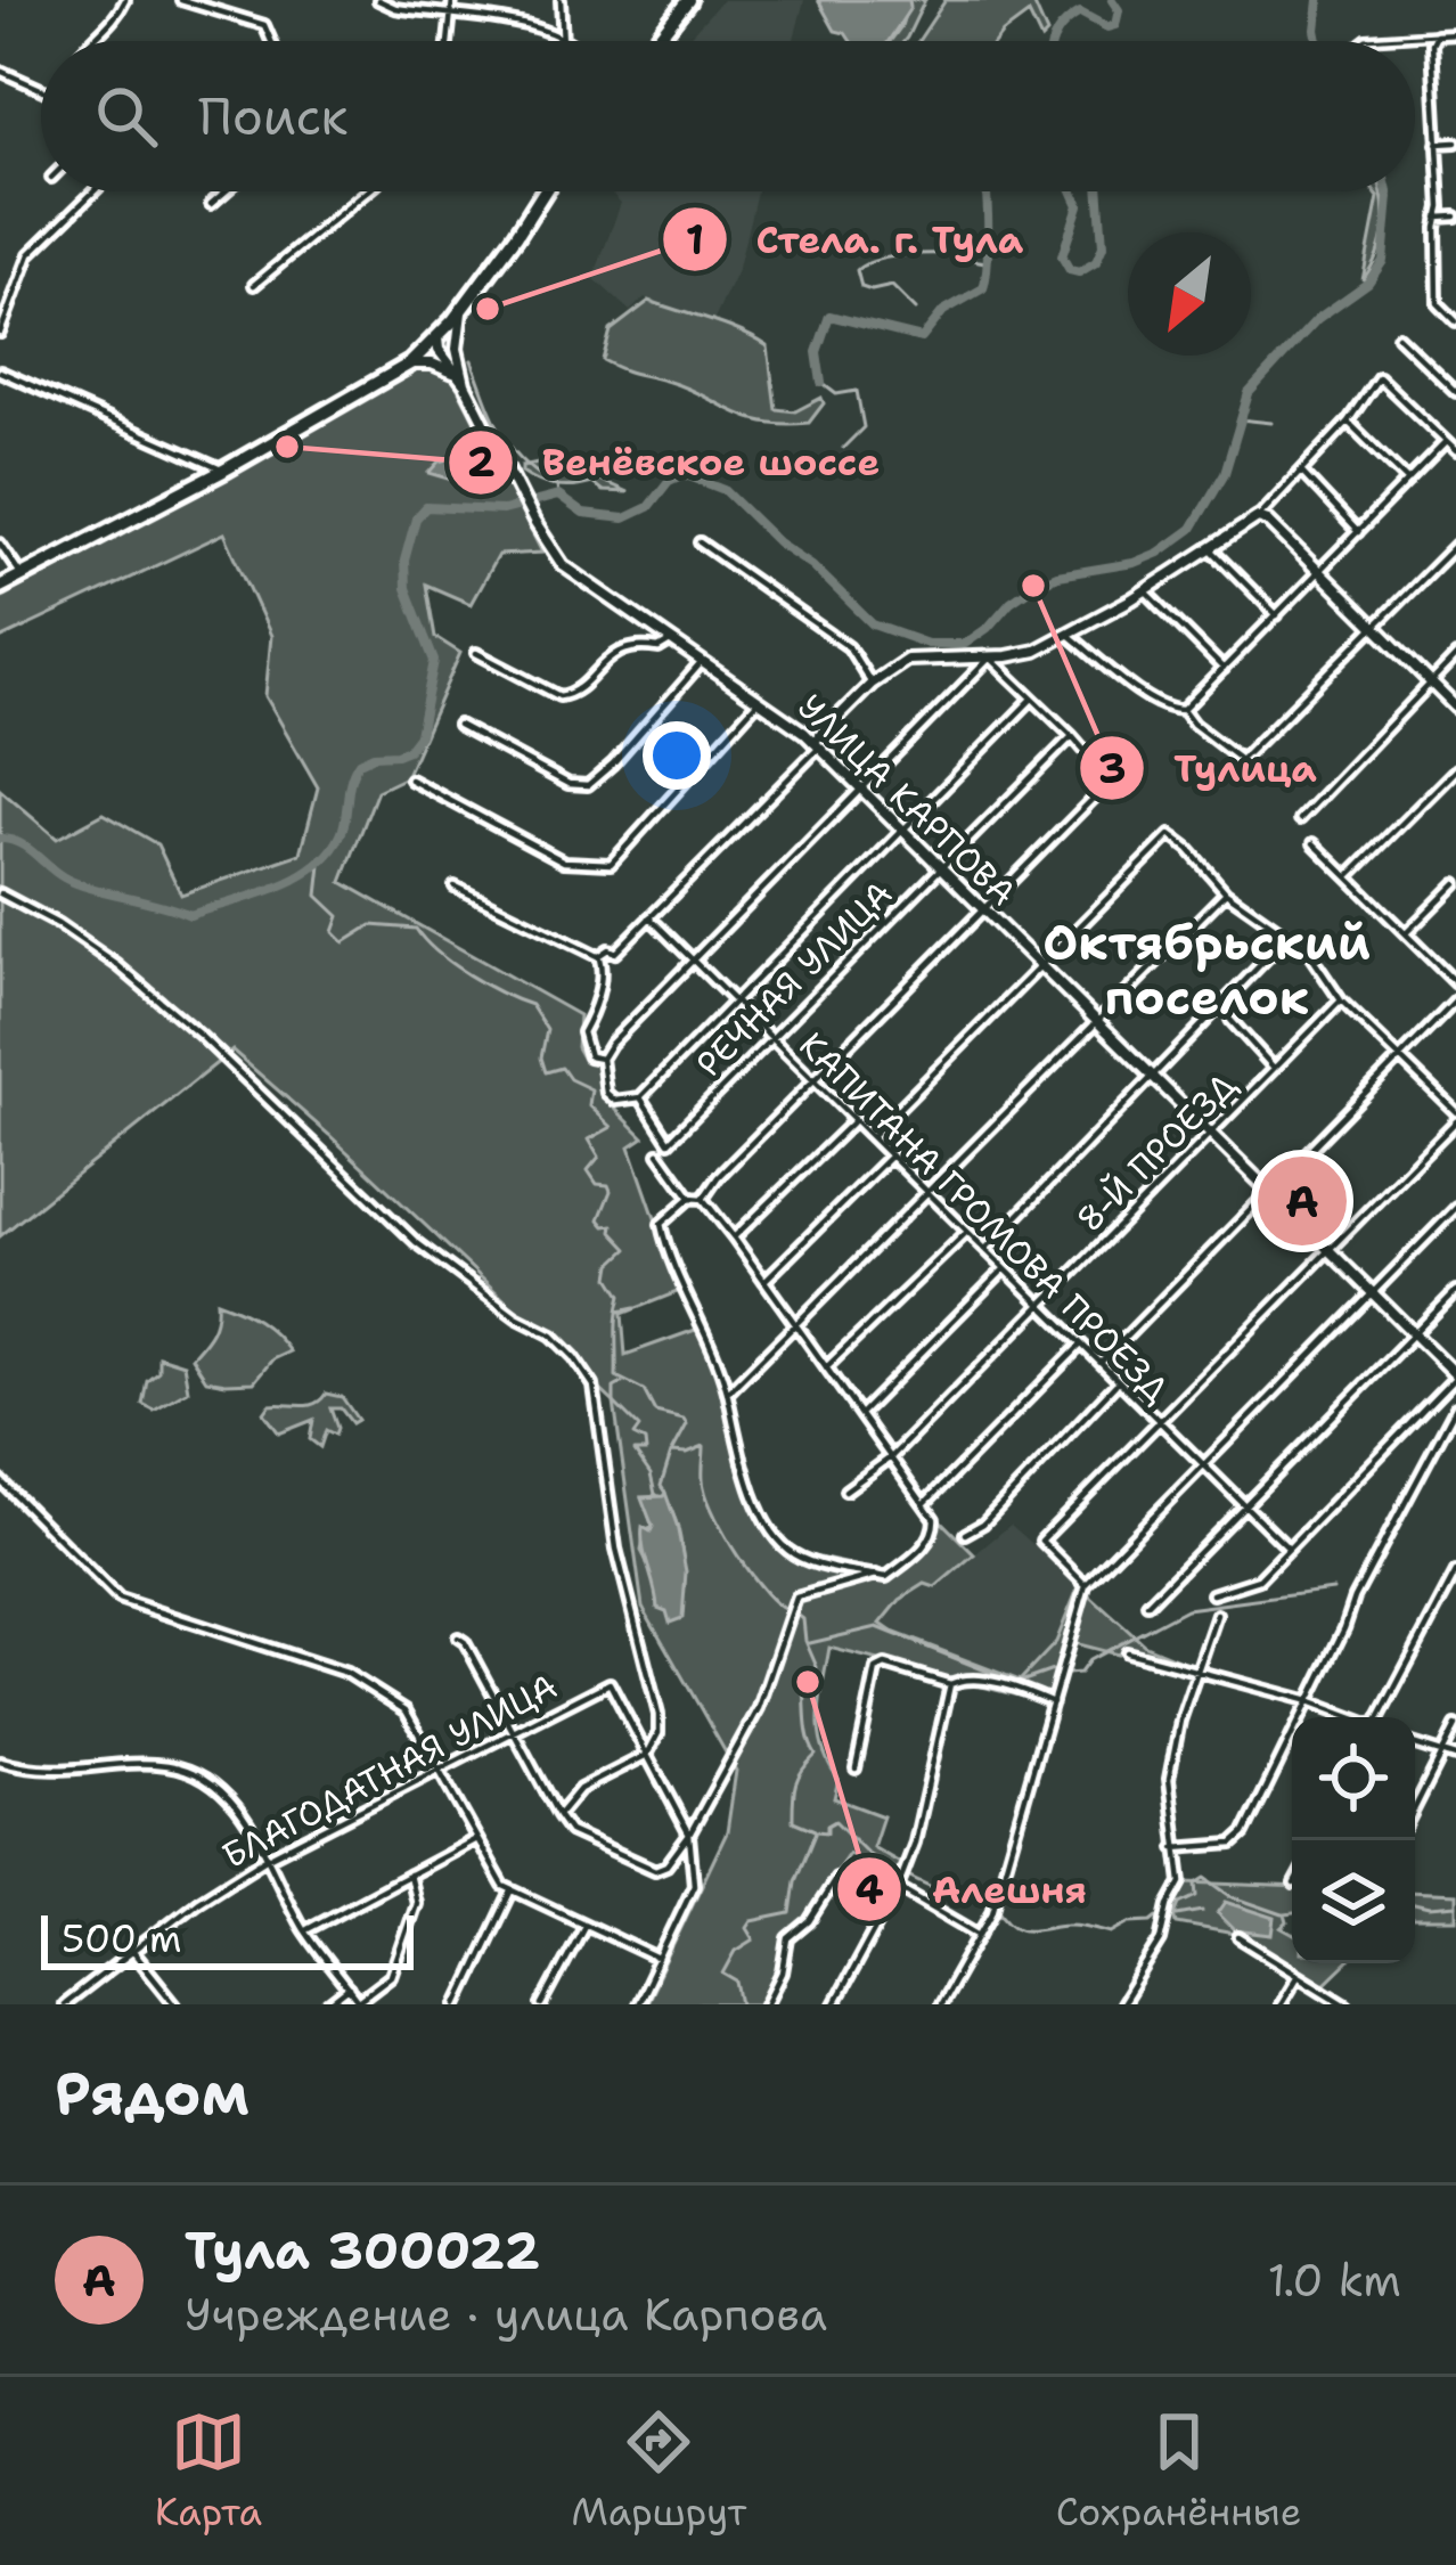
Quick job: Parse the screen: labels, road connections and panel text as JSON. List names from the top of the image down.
{
  "streets": {
    "main road": ["УЛИЦА КАРПОВА"],
    "street": [
      "РЕЧНАЯ УЛИЦА",
      "8-Й ПРОЕЗД",
      "КАПИТАНА ГРОМОВА ПРОЕЗД",
      "БЛАГОДАТНАЯ УЛИЦА"
    ]
  },
  "crossings": [
    ["УЛИЦА КАРПОВА", "РЕЧНАЯ УЛИЦА"],
    ["УЛИЦА КАРПОВА", "8-Й ПРОЕЗД"],
    ["РЕЧНАЯ УЛИЦА", "КАПИТАНА ГРОМОВА ПРОЕЗД"],
    ["8-Й ПРОЕЗД", "КАПИТАНА ГРОМОВА ПРОЕЗД"]
  ],
  "districts": ["Октябрьский поселок"],
  "places": [
    "Стела. г. Тула",
    "Венёвское шоссе",
    "Тулица",
    "Алешня"
  ],
  "scale_bar": "500 m",
  "north": "bottom left",
  "page": {
    "search": "Поиск",
    "pins": "A",
    "scale": "500 m",
    "heading": "Рядом",
    "list": [
      {
        "mark": "A",
        "name": "Тула 300022",
        "note": "Учреждение · улица Карпова",
        "value": "1.0 km"
      }
    ],
    "nav": ["Карта", "Маршрут", "Сохранённые"]
  }
}
